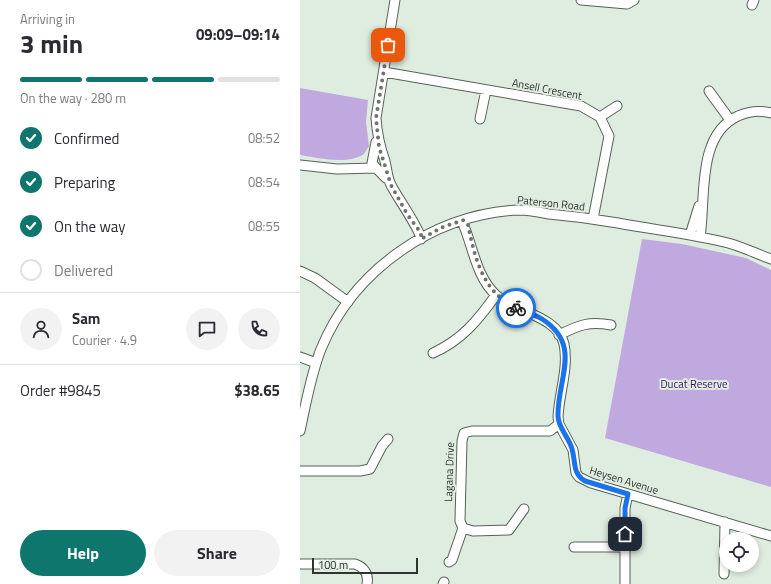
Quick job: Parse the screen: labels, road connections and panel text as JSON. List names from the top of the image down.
{
  "streets": {
    "street": [
      "Ansell Crescent",
      "Paterson Road",
      "Lagana Drive",
      "Heysen Avenue"
    ]
  },
  "crossings": [
    ["Lagana Drive", "Heysen Avenue"]
  ],
  "parks": ["Ducat Reserve"],
  "scale_bar": "100 m",
  "page": {
    "heading": ["3 min", "Arriving in", "09:09–09:14"],
    "panel": [
      "Sam",
      "Courier · 4.9",
      "Order #9845",
      "$38.65"
    ],
    "bar": "On the way · 280 m",
    "list": [
      ["Confirmed", "08:52"],
      ["Preparing", "08:54"],
      ["On the way", "08:55"],
      "Delivered"
    ],
    "buttons": ["Help", "Share"],
    "scale": "100 m"
  }
}
